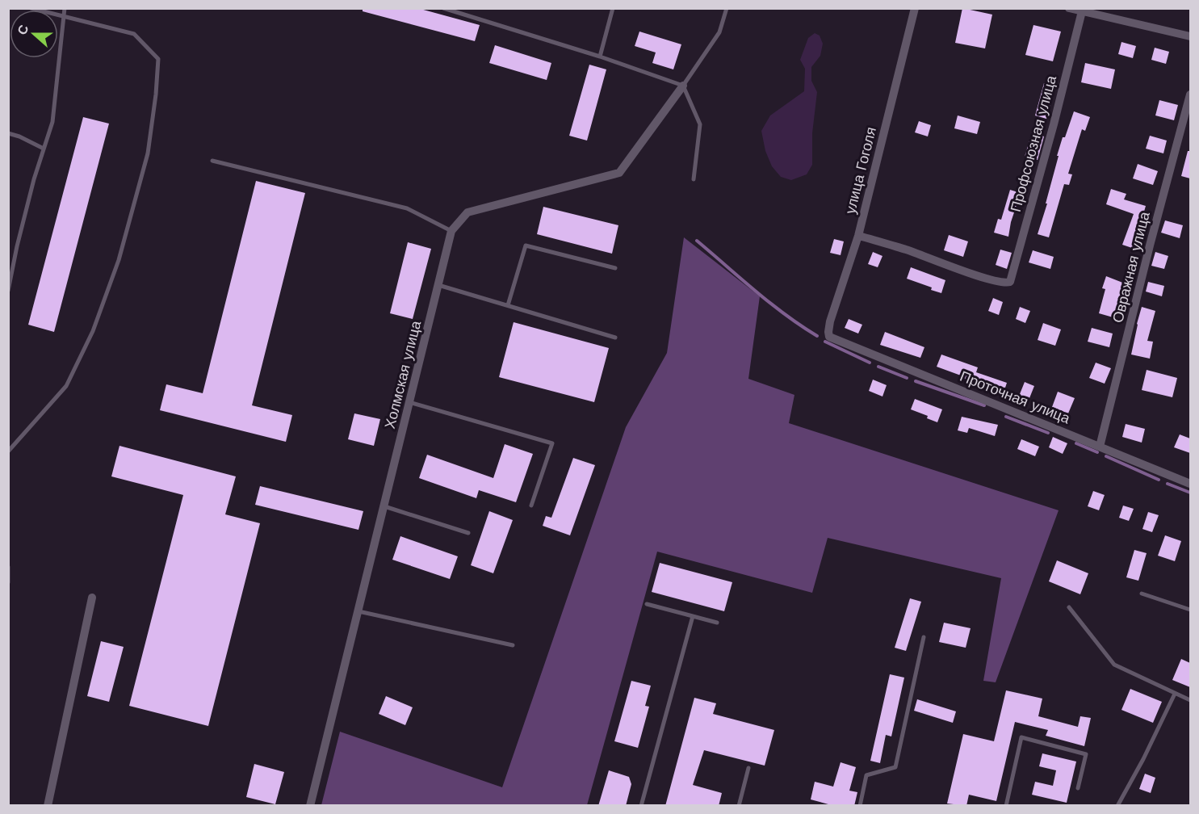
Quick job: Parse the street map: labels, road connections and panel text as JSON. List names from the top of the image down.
{
  "streets": {
    "street": [
      "Профсоюзная улица",
      "улица Гоголя",
      "Овражная улица",
      "Холмская улица",
      "Проточная улица"
    ]
  },
  "crossings": [
    ["Профсоюзная улица", "улица Гоголя"],
    ["улица Гоголя", "Проточная улица"],
    ["Овражная улица", "Проточная улица"]
  ],
  "north": "left"
}
